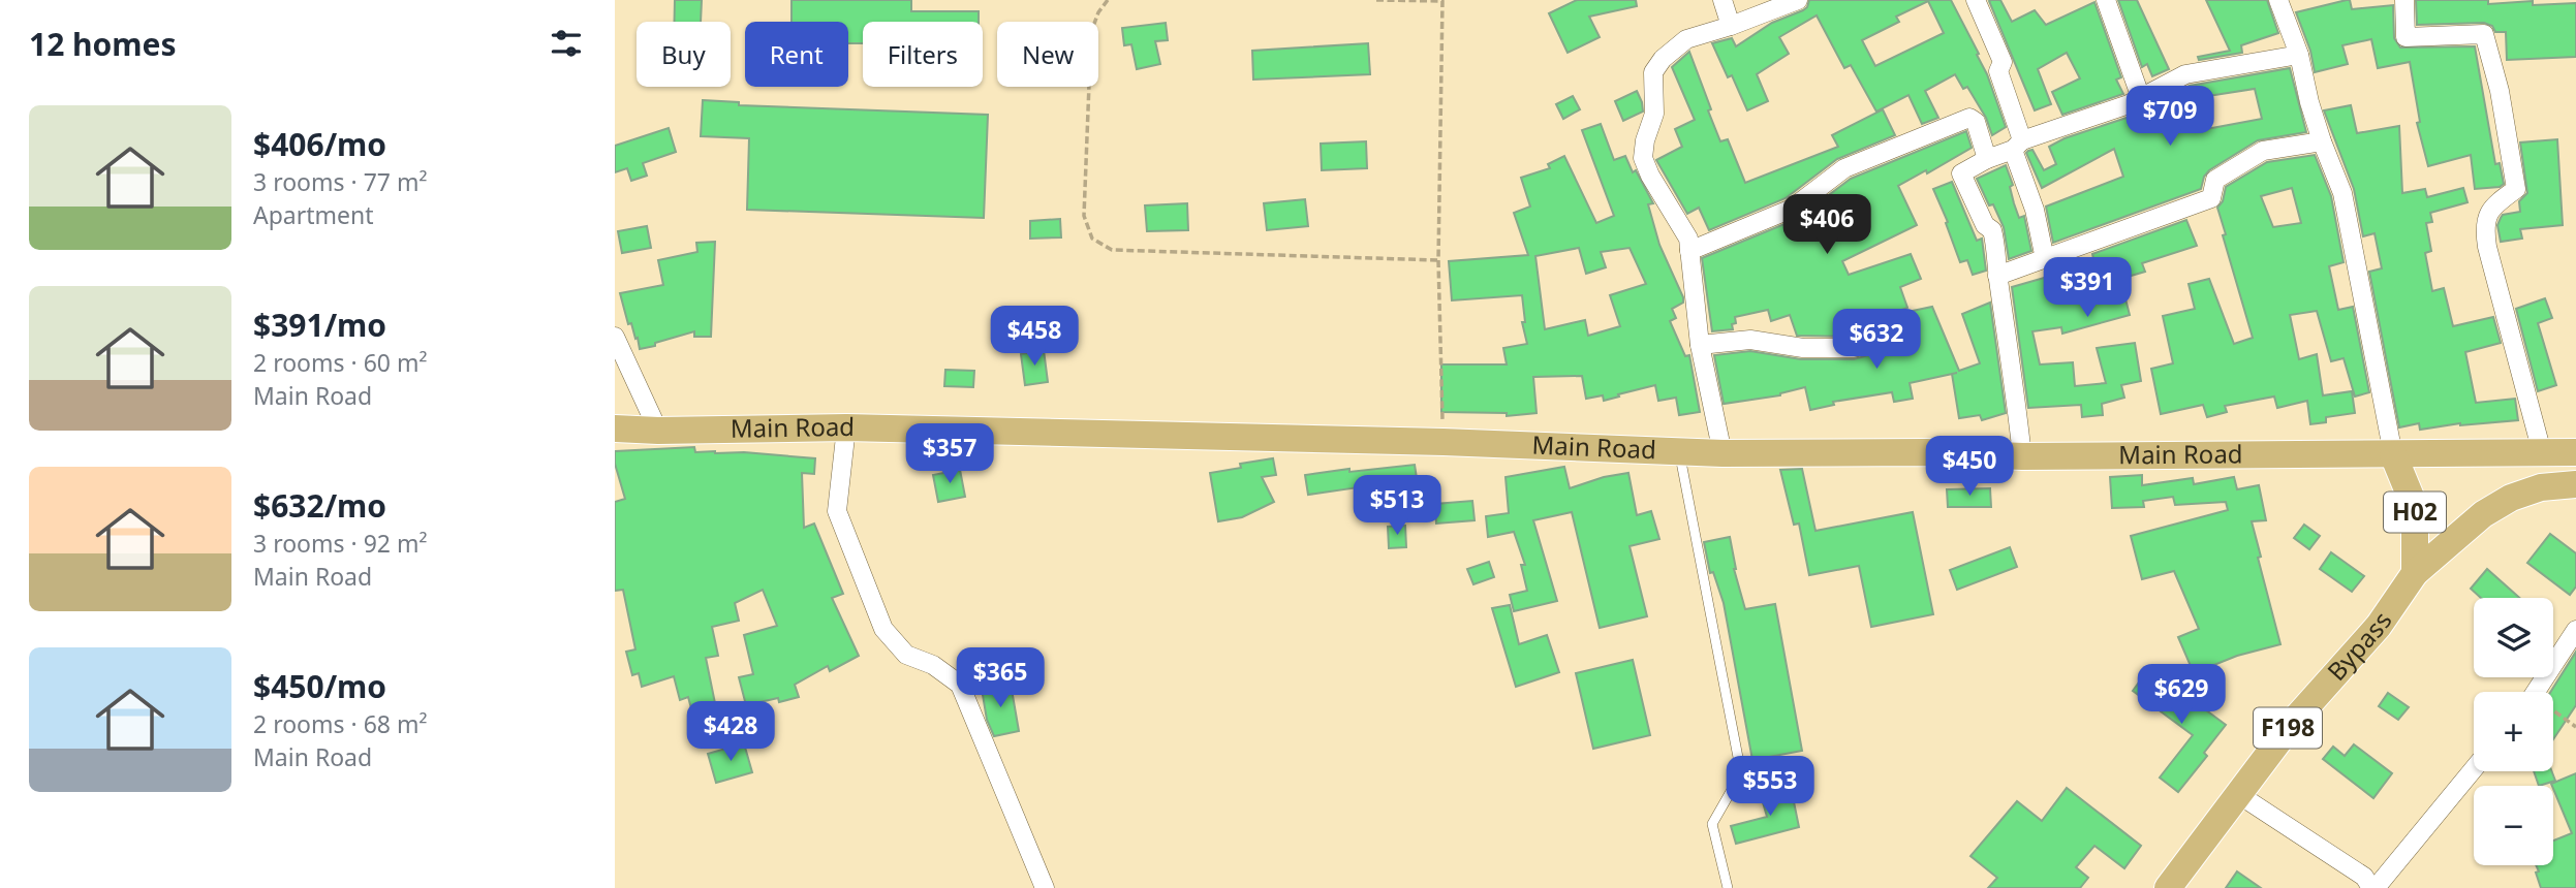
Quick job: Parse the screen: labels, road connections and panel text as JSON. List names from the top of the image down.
{
  "streets": {
    "main road": [
      "Main Road",
      "H02",
      "Bypass",
      "F198"
    ]
  },
  "crossings": [
    ["Main Road", "H02"],
    ["H02", "Bypass"]
  ],
  "page": {
    "heading": "12 homes",
    "chip": [
      "Buy",
      "Rent",
      "Filters",
      "New"
    ],
    "price": [
      "$709",
      "$406",
      "$391",
      "$458",
      "$632",
      "$357",
      "$450",
      "$513",
      "$365",
      "$629",
      "$428",
      "$553"
    ],
    "list": [
      {
        "name": "$406/mo",
        "note": "3 rooms · 77 m² · Apartment"
      },
      {
        "name": "$391/mo",
        "note": "2 rooms · 60 m² · Main Road"
      },
      {
        "name": "$632/mo",
        "note": "3 rooms · 92 m² · Main Road"
      },
      {
        "name": "$450/mo",
        "note": "2 rooms · 68 m² · Main Road"
      }
    ],
    "map_buttons": ["+", "−"]
  }
}
